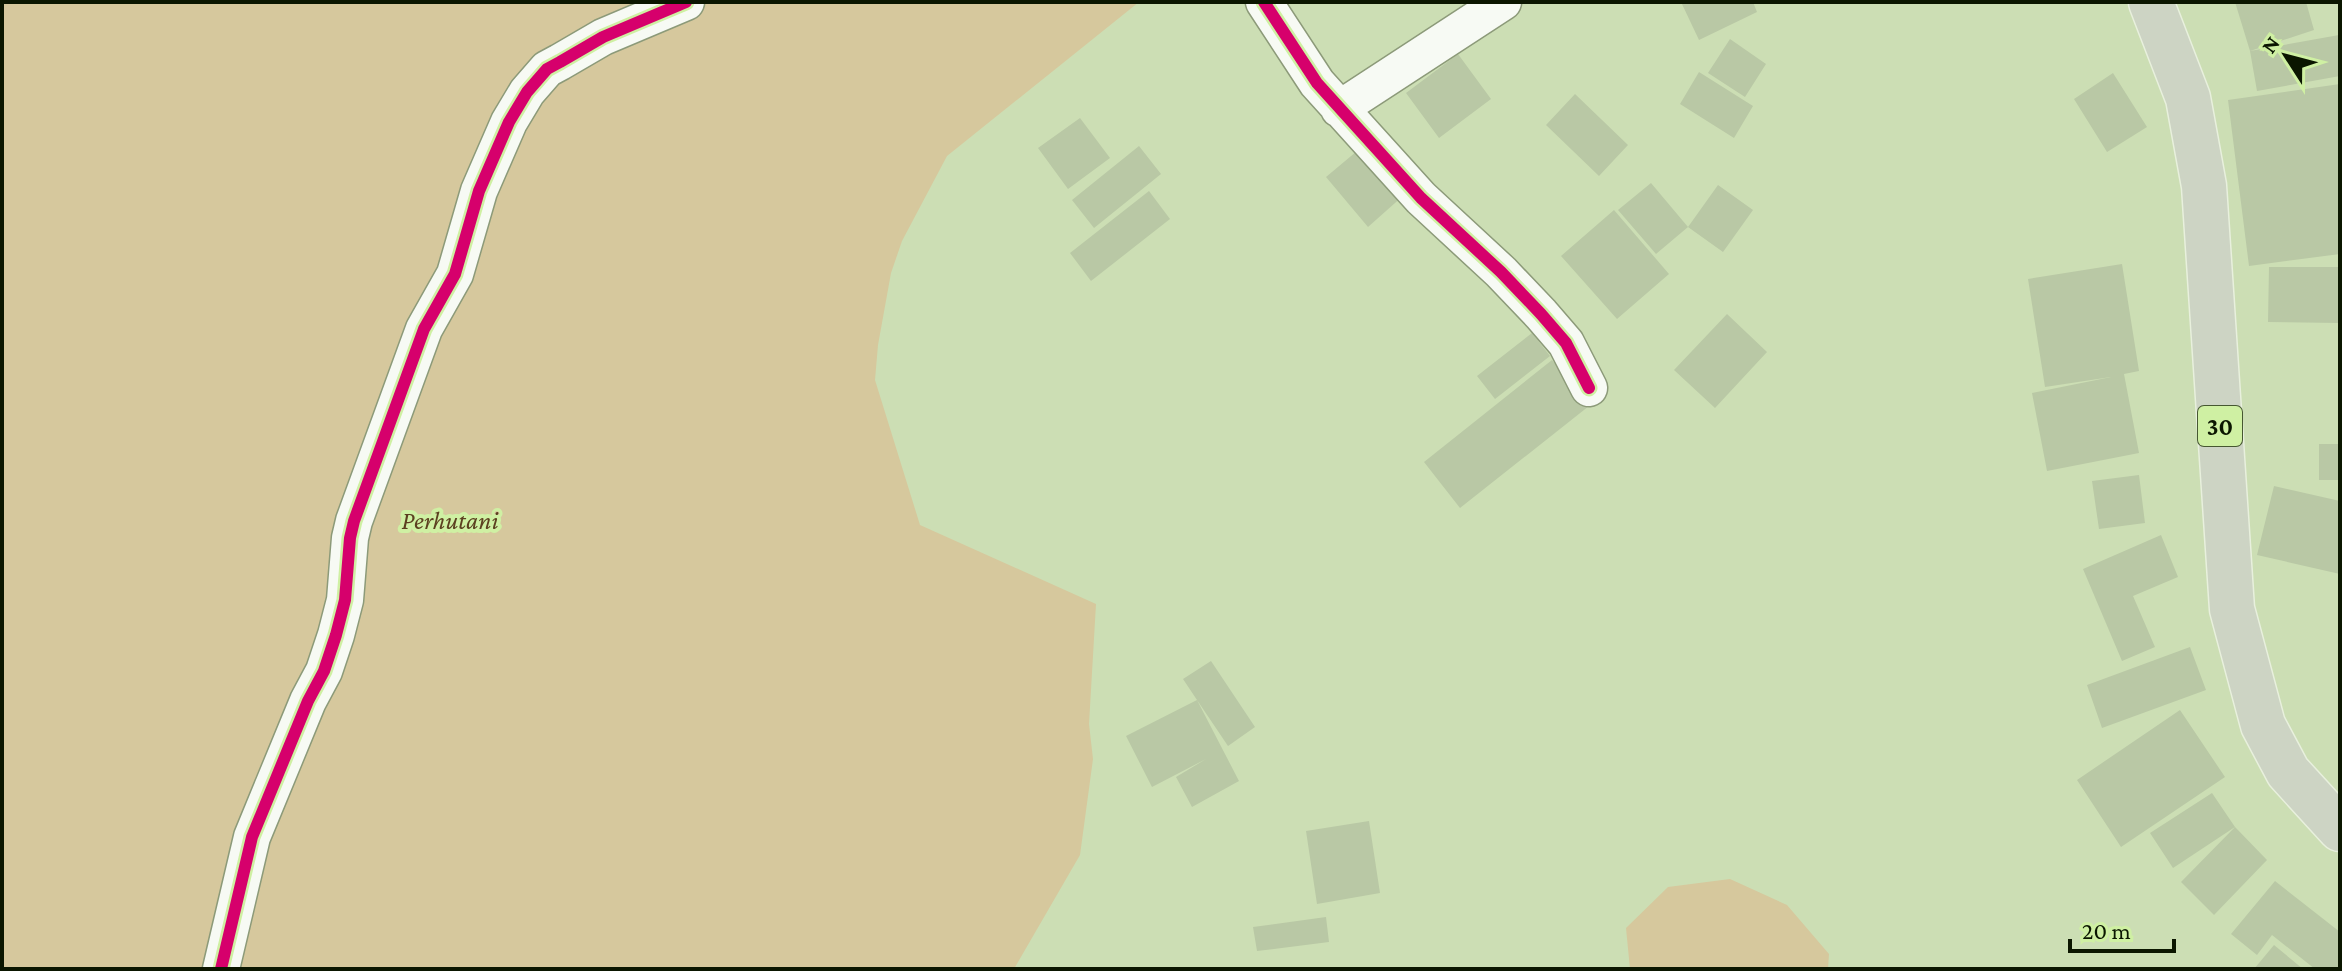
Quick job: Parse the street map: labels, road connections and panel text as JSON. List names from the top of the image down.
{
  "streets": {
    "highway": ["30"]
  },
  "parks": ["Perhutani"],
  "scale_bar": "20 m",
  "north": "top left"
}
